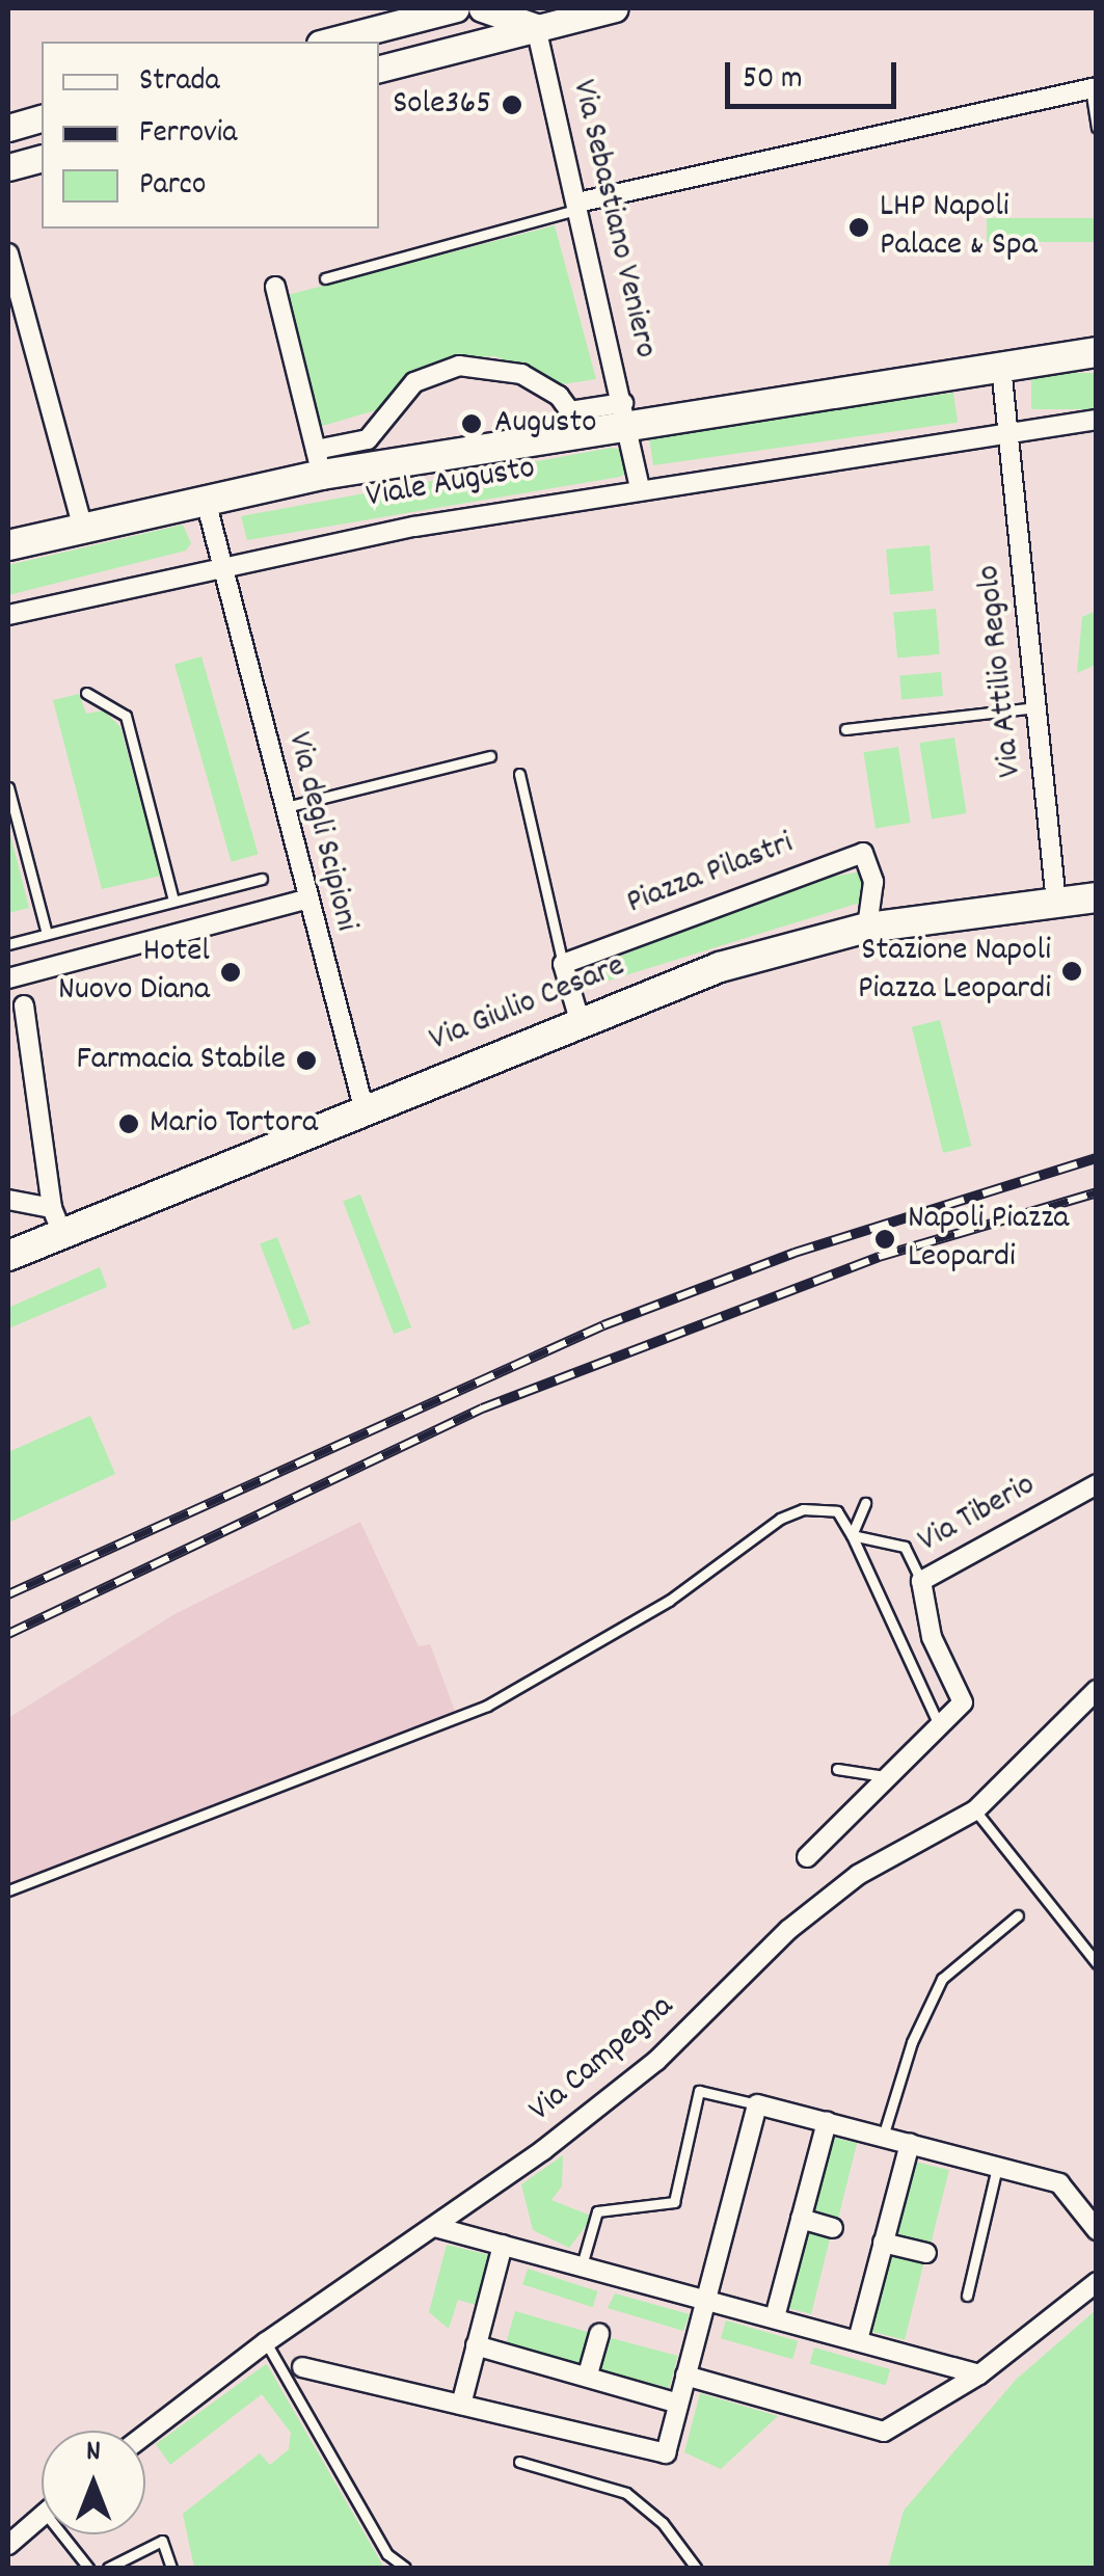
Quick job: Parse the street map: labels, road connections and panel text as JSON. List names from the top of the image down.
{
  "streets": {
    "main road": ["Viale Augusto", "Via Giulio Cesare"],
    "street": [
      "Via Sebastiano Veniero",
      "Via Attilio Regolo",
      "Via degli Scipioni",
      "Piazza Pilastri",
      "Via Tiberio",
      "Via Campegna"
    ]
  },
  "crossings": [
    ["Via Sebastiano Veniero", "Viale Augusto"],
    ["Viale Augusto", "Via Attilio Regolo"],
    ["Viale Augusto", "Via degli Scipioni"],
    ["Via Attilio Regolo", "Via Giulio Cesare"],
    ["Via degli Scipioni", "Via Giulio Cesare"],
    ["Piazza Pilastri", "Via Giulio Cesare"]
  ],
  "places": [
    "Sole365",
    "LHP Napoli Palace & Spa",
    "Augusto",
    "Stazione Napoli Piazza Leopardi",
    "Hotel Nuovo Diana",
    "Farmacia Stabile",
    "Mario Tortora",
    "Napoli Piazza Leopardi"
  ],
  "legend": ["Strada", "Ferrovia", "Parco"],
  "scale_bar": "50 m",
  "north": "top"
}
